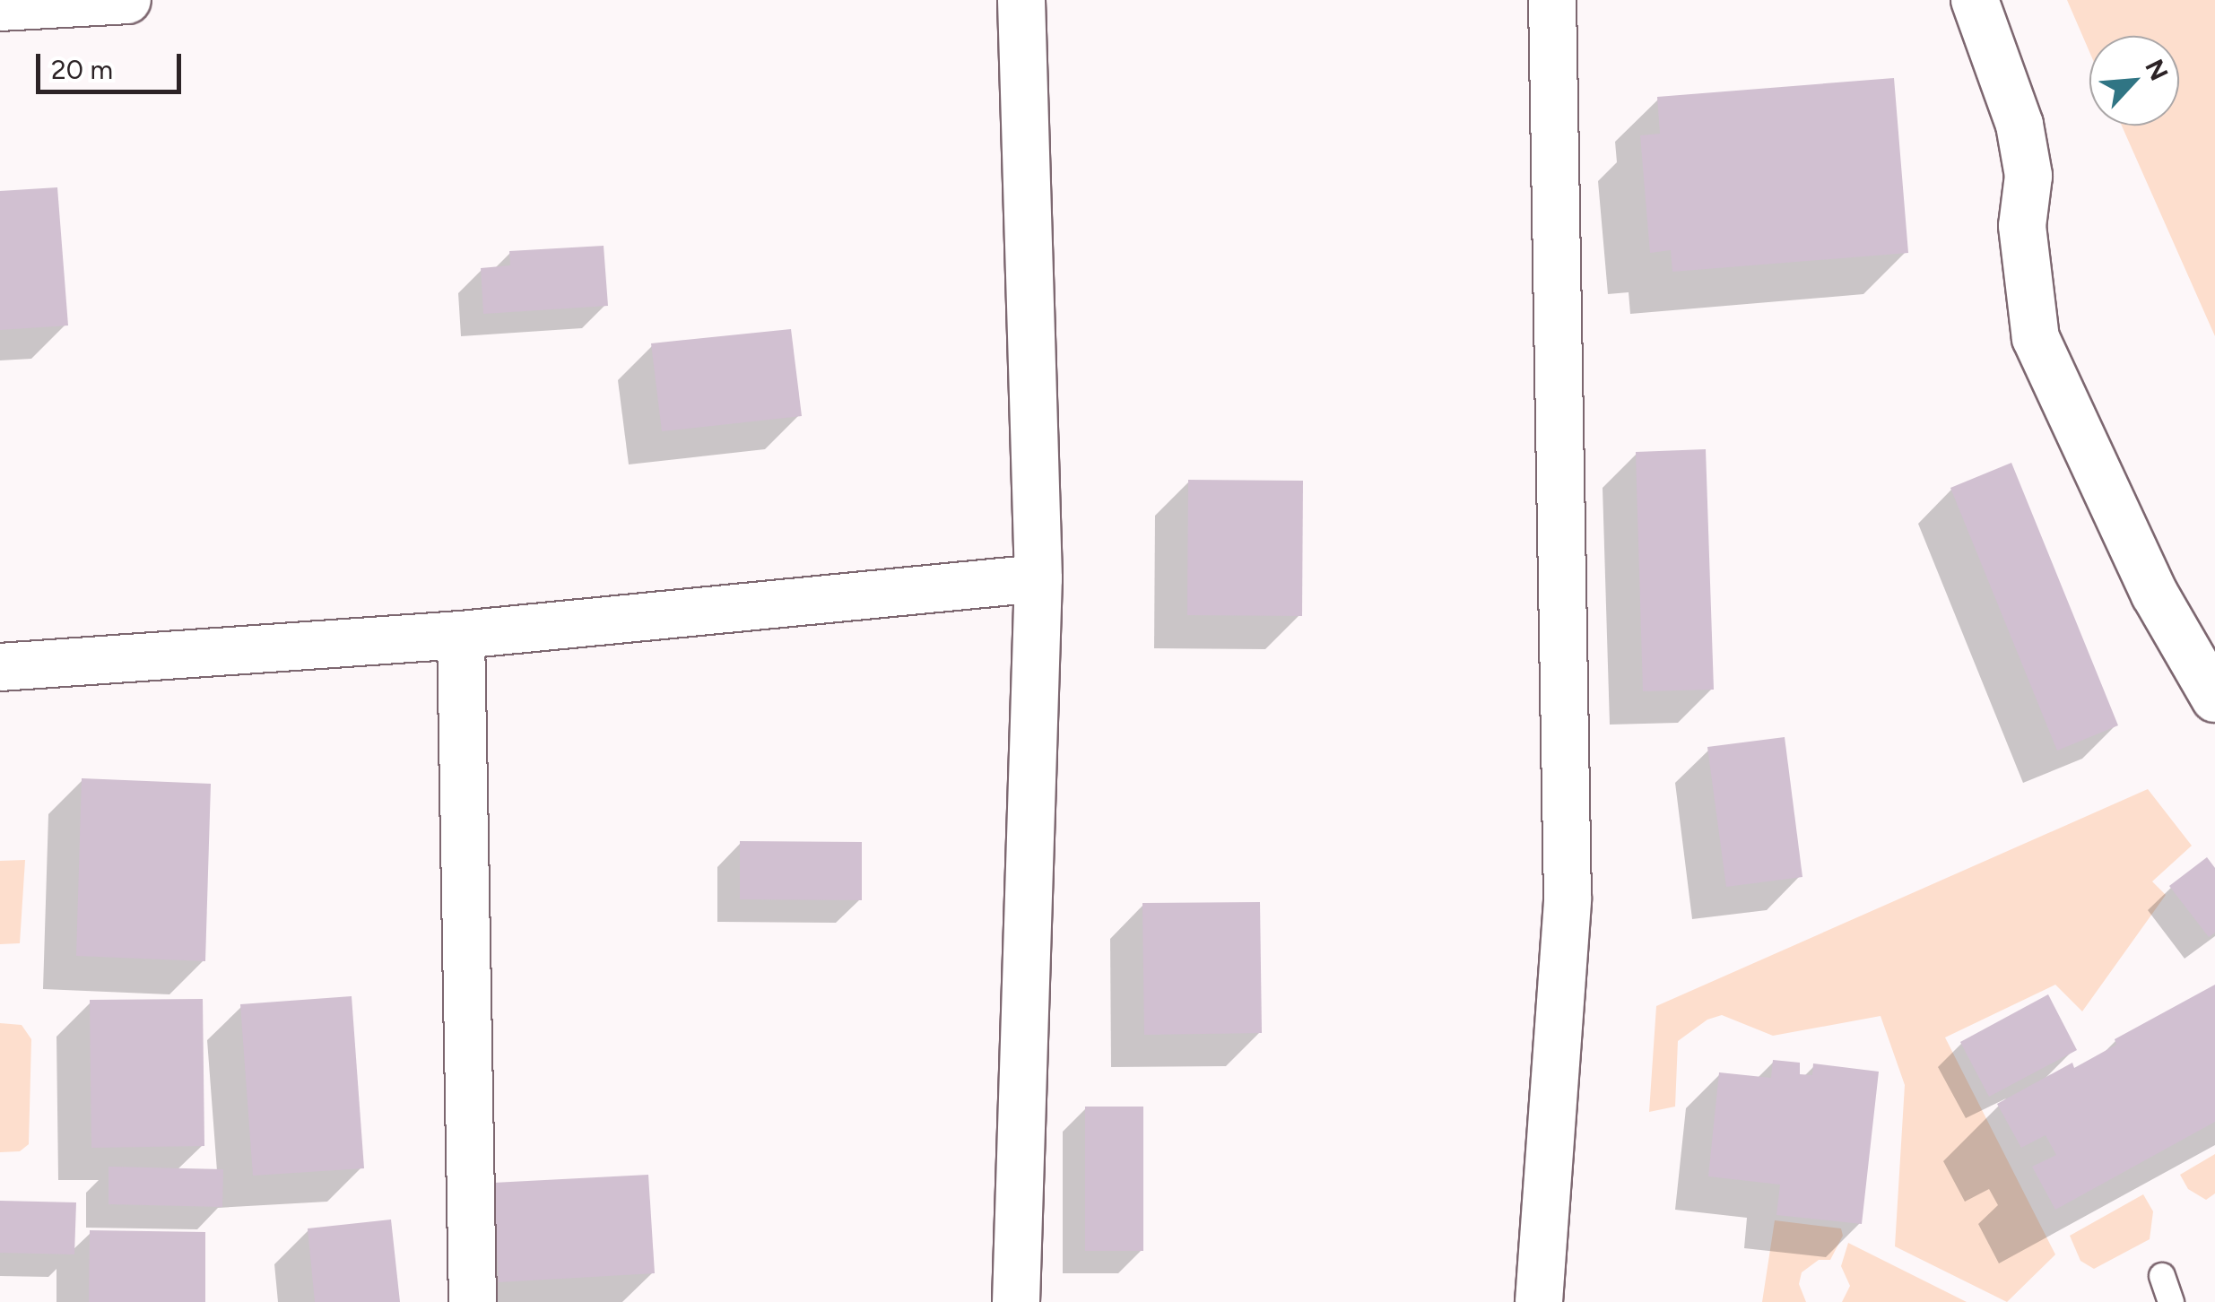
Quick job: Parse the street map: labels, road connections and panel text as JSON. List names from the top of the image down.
{
  "scale_bar": "20 m",
  "north": "top right"
}
